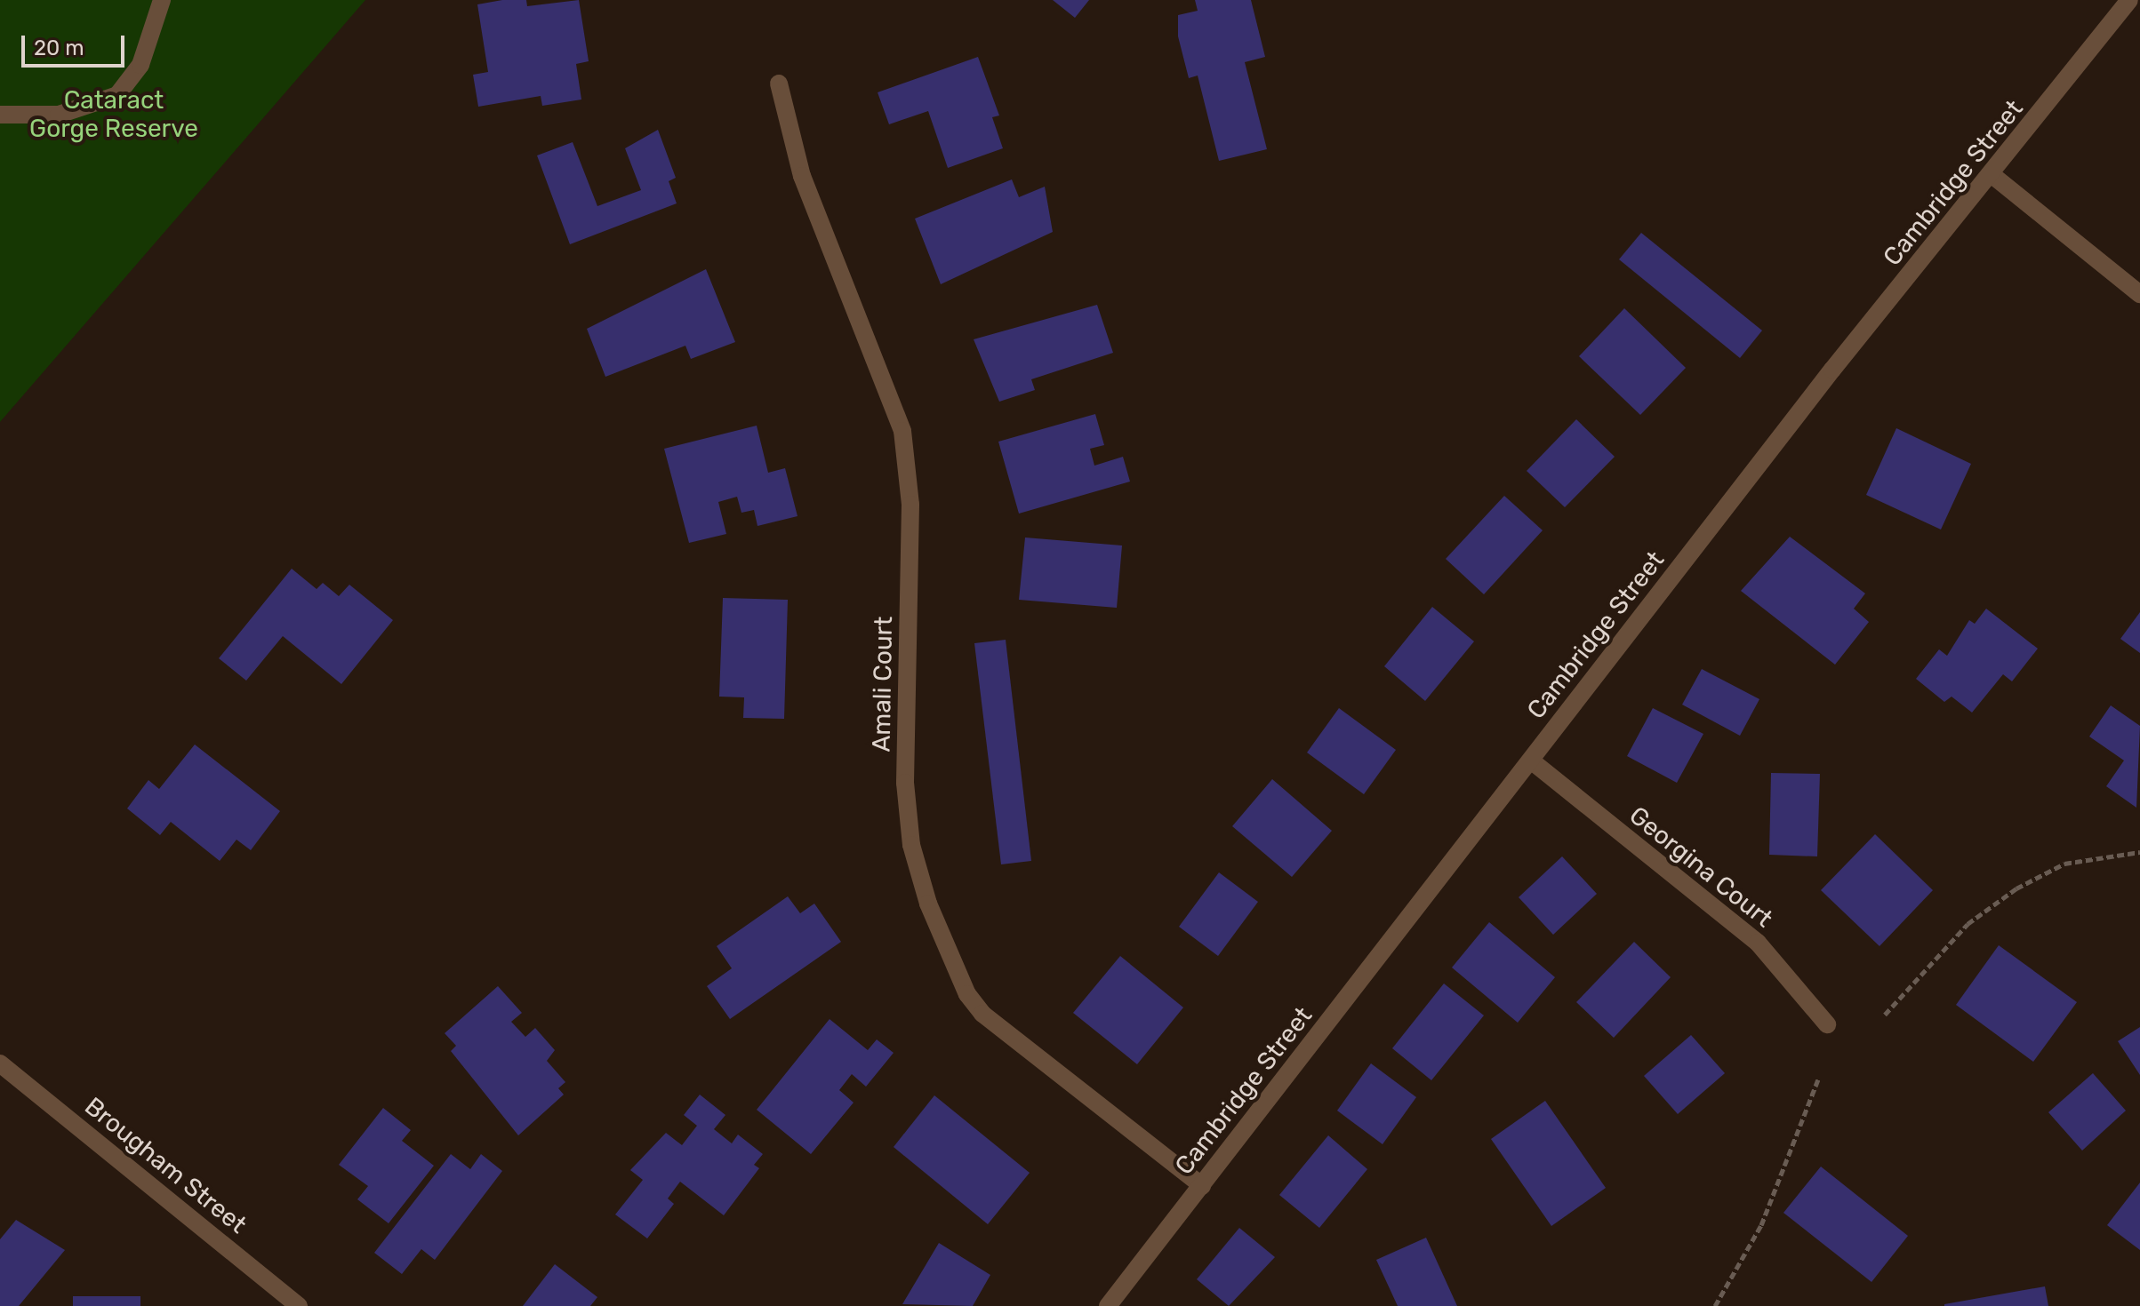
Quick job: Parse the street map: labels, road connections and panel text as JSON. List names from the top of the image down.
{
  "streets": {
    "street": [
      "Cambridge Street",
      "Amali Court",
      "Georgina Court",
      "Brougham Street"
    ]
  },
  "crossings": [
    ["Cambridge Street", "Amali Court"],
    ["Cambridge Street", "Georgina Court"]
  ],
  "parks": ["Cataract Gorge Reserve"],
  "scale_bar": "20 m"
}
